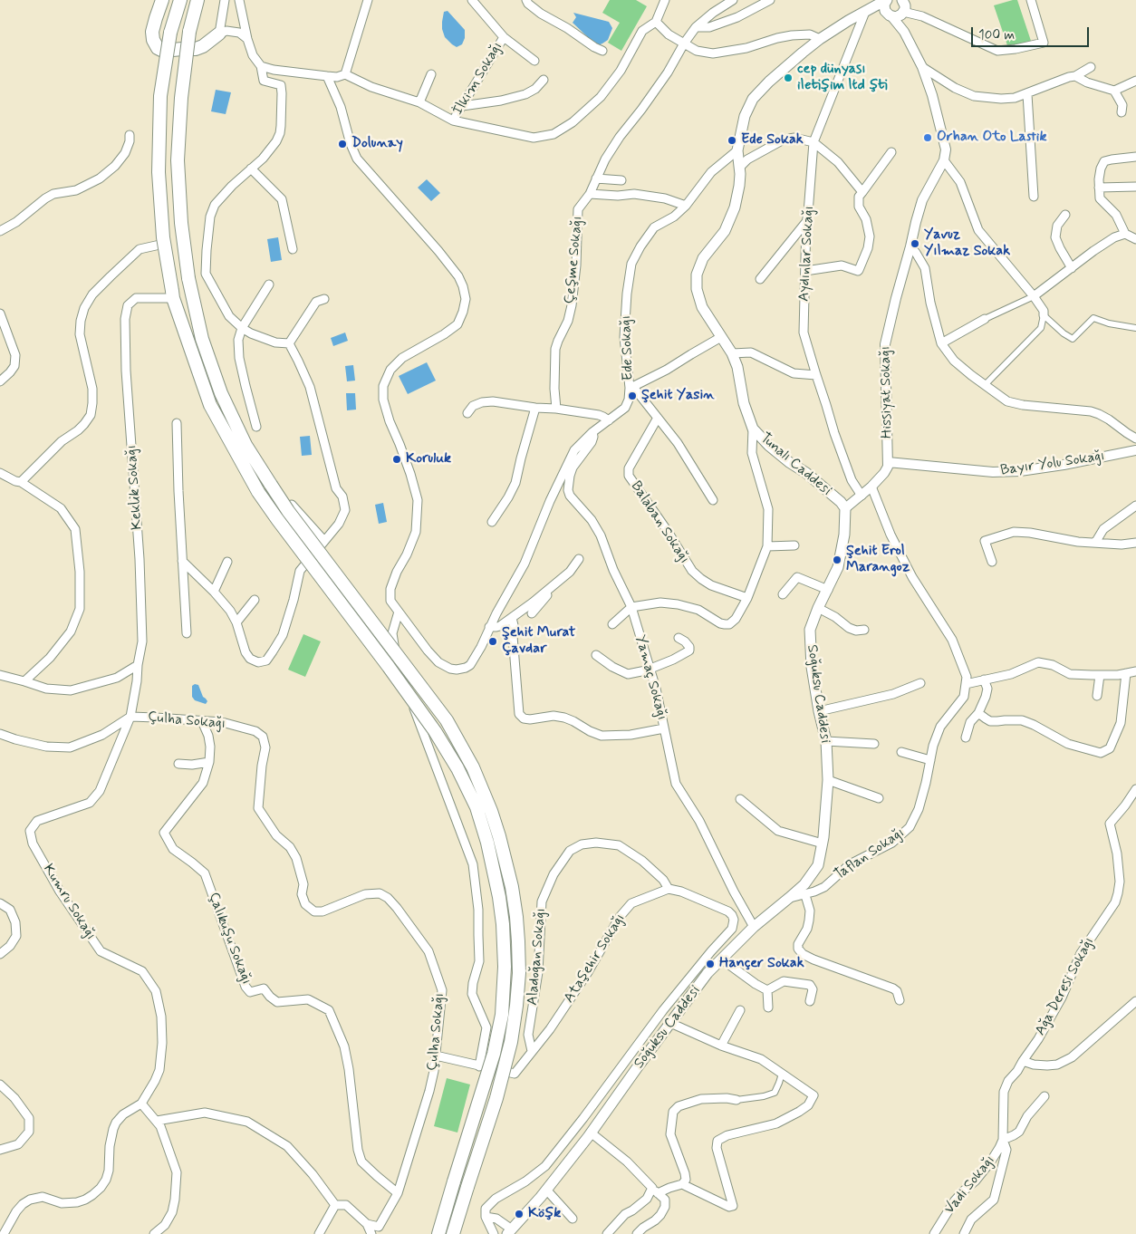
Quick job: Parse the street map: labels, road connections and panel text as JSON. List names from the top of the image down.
{
  "streets": {
    "main road": ["Tunalı Caddesi", "Soğuksu Caddesi"],
    "street": [
      "İlkim Sokağı",
      "Aydınlar Sokağı",
      "Çeşme Sokağı",
      "Ede Sokağı",
      "Hissiyat Sokağı",
      "Bayır Yolu Sokağı",
      "Keklik Sokağı",
      "Balaban Sokağı",
      "Yamaç Sokağı",
      "Çulha Sokağı",
      "Taflan Sokağı",
      "Kumru Sokağı",
      "Çalıkuşu Sokağı",
      "Aladoğan Sokağı",
      "Ataşehir Sokağı",
      "Ağa Deresi Sokağı",
      "Vadi Sokağı"
    ]
  },
  "crossings": [
    ["Aydınlar Sokağı", "Tunalı Caddesi"],
    ["Ede Sokağı", "Tunalı Caddesi"],
    ["Ede Sokağı", "Yamaç Sokağı"],
    ["Hissiyat Sokağı", "Bayır Yolu Sokağı"],
    ["Tunalı Caddesi", "Soğuksu Caddesi"],
    ["Keklik Sokağı", "Çulha Sokağı"],
    ["Keklik Sokağı", "Kumru Sokağı"],
    ["Yamaç Sokağı", "Soğuksu Caddesi"],
    ["Soğuksu Caddesi", "Taflan Sokağı"],
    ["Çulha Sokağı", "Kumru Sokağı"],
    ["Çulha Sokağı", "Çalıkuşu Sokağı"],
    ["Çulha Sokağı", "Ataşehir Sokağı"],
    ["Aladoğan Sokağı", "Ataşehir Sokağı"],
    ["Ağa Deresi Sokağı", "Vadi Sokağı"]
  ],
  "places": [
    "cep dünyası iletişim ltd şti",
    "Orhan Oto Lastik",
    "Ede Sokak",
    "Dolunay",
    "Yavuz Yılmaz Sokak",
    "Şehit Yasin",
    "Koruluk",
    "Şehit Erol Marangoz",
    "Şehit Murat Çavdar",
    "Hançer Sokak",
    "Köşk"
  ],
  "scale_bar": "100 m"
}
